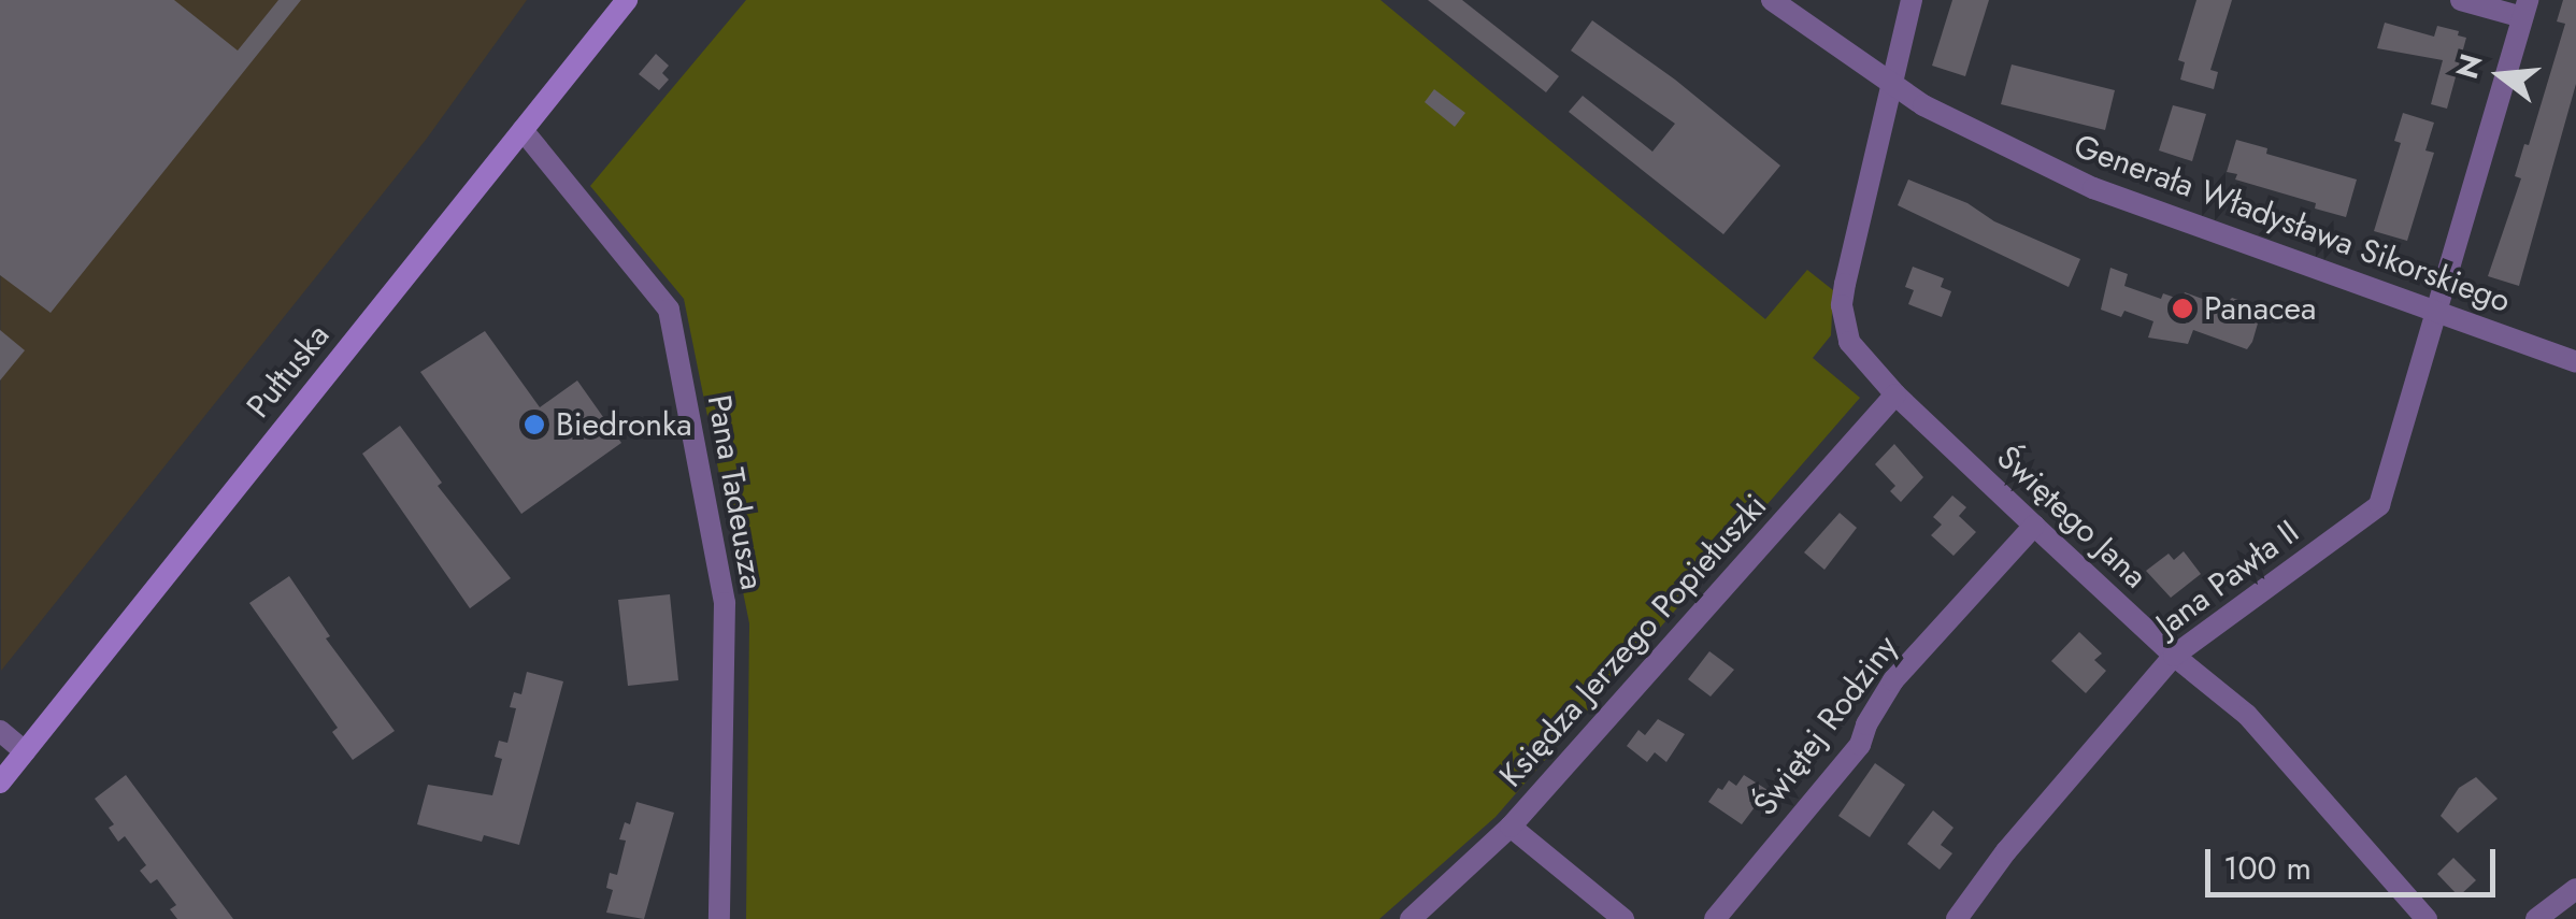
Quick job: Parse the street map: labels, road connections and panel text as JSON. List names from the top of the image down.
{
  "streets": {
    "main road": ["Pułtuska"],
    "street": [
      "Generała Władysława Sikorskiego",
      "Pana Tadeusza",
      "Świętego Jana",
      "Jana Pawła II",
      "Księdza Jerzego Popiełuszki",
      "Świętej Rodziny"
    ]
  },
  "crossings": [
    ["Generała Władysława Sikorskiego", "Świętego Jana"],
    ["Generała Władysława Sikorskiego", "Jana Pawła II"],
    ["Pułtuska", "Pana Tadeusza"],
    ["Świętego Jana", "Jana Pawła II"],
    ["Świętego Jana", "Księdza Jerzego Popiełuszki"],
    ["Świętego Jana", "Świętej Rodziny"]
  ],
  "places": ["Panacea", "Biedronka"],
  "scale_bar": "100 m",
  "north": "left"
}
